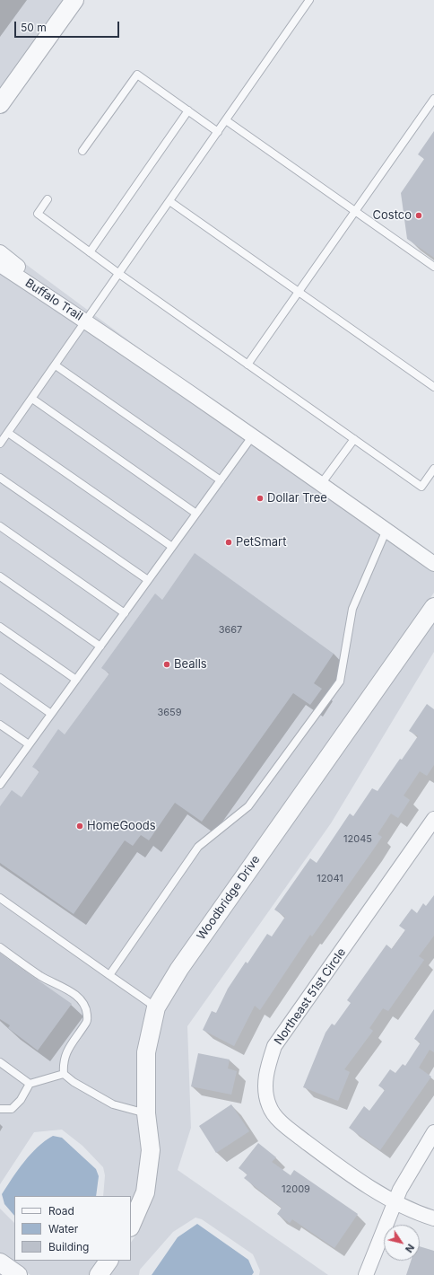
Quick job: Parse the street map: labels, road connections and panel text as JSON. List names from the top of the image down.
{
  "streets": {
    "street": ["Buffalo Trail", "Woodbridge Drive", "Northeast 51st Circle"]
  },
  "places": [
    "Costco",
    "Dollar Tree",
    "PetSmart",
    "Bealls",
    "HomeGoods"
  ],
  "house_numbers": [
    "3667",
    "3659",
    "12045",
    "12041",
    "12009"
  ],
  "legend": ["Road", "Water", "Building"],
  "scale_bar": "50 m",
  "north": "bottom right"
}
